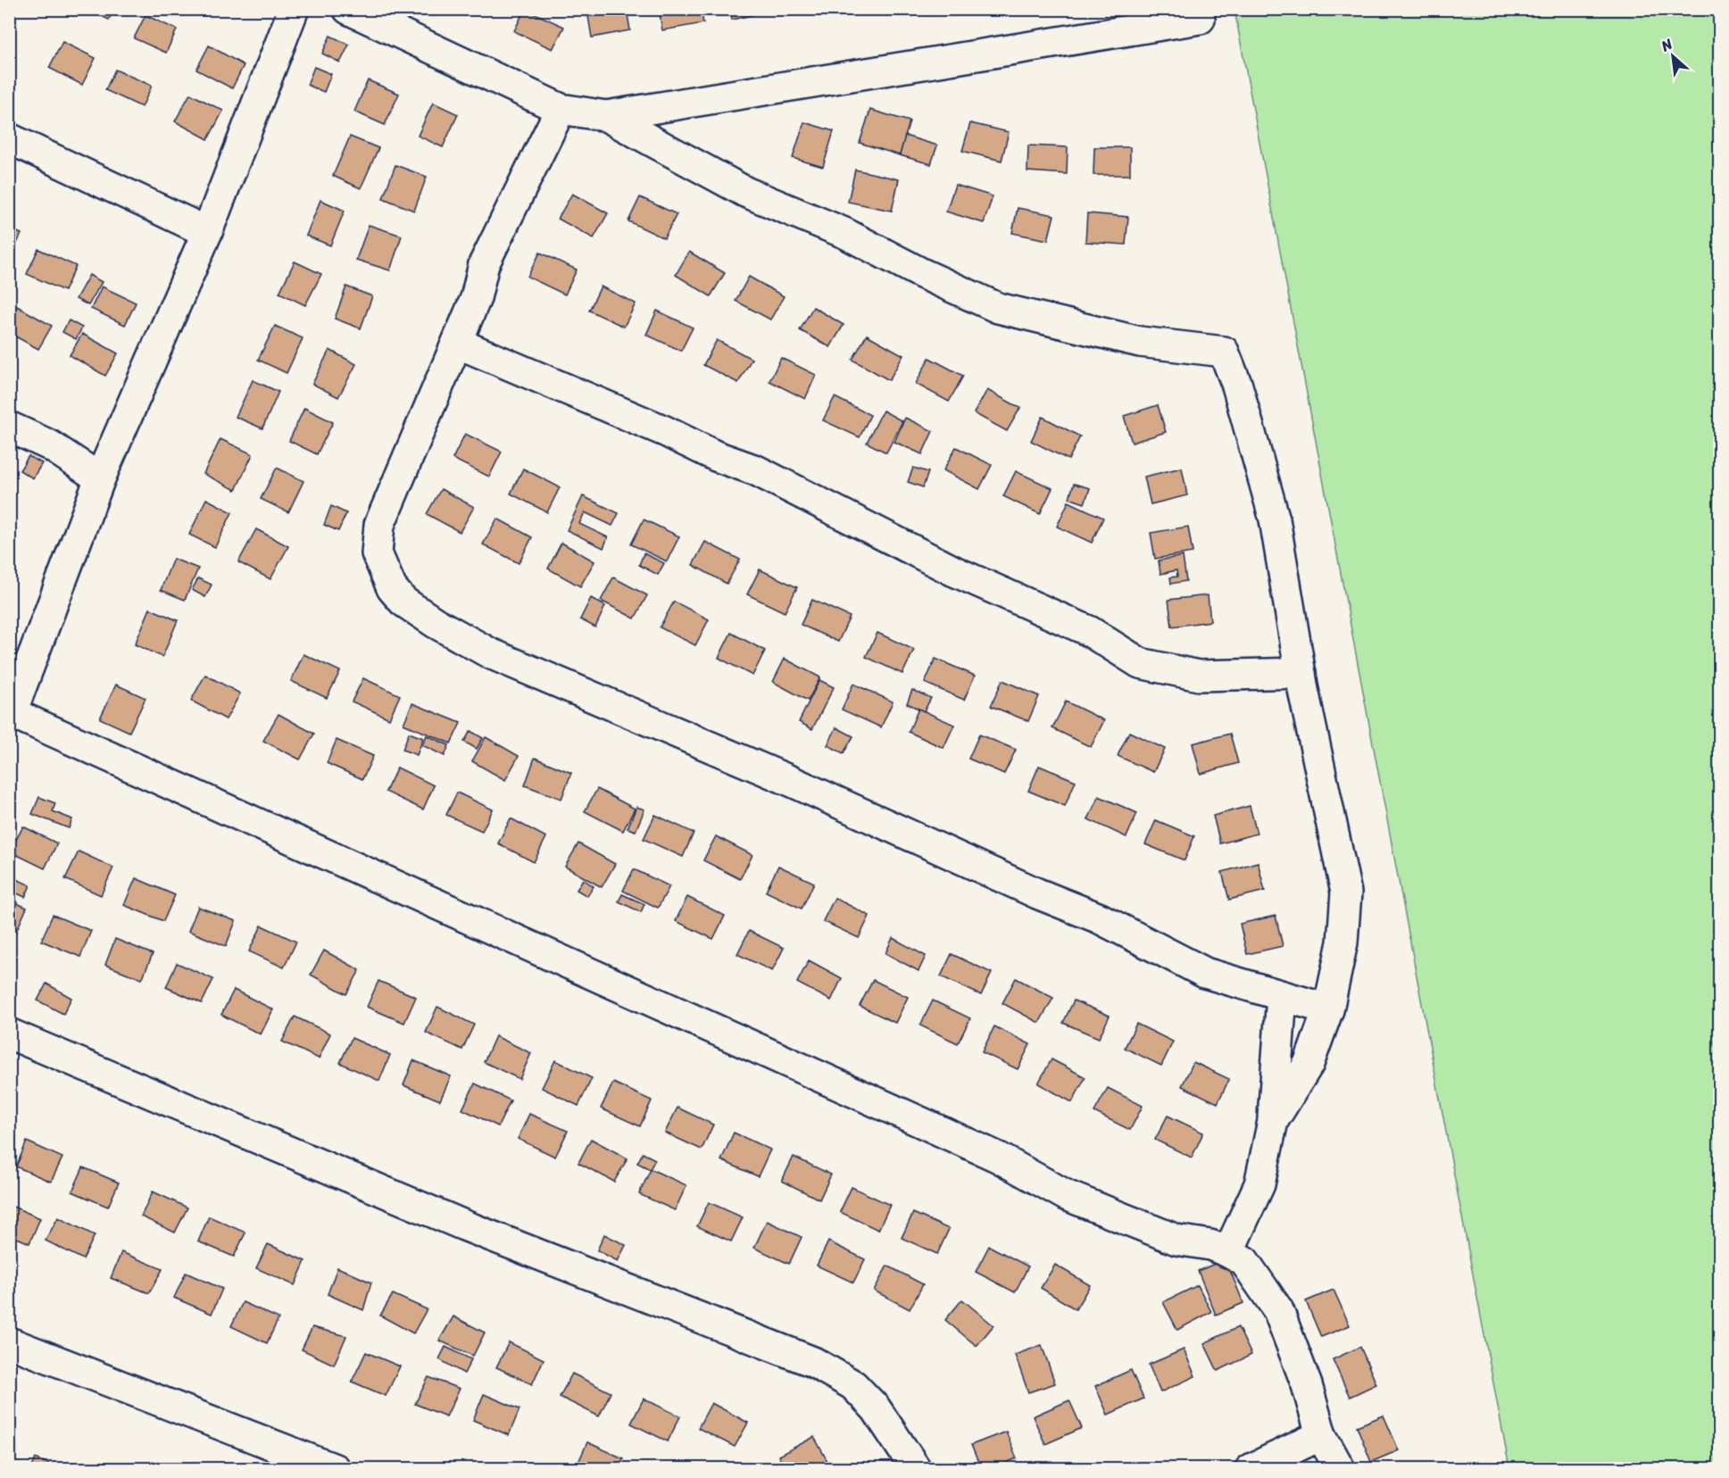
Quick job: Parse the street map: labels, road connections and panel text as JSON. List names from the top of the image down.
{
  "north": "top left"
}
